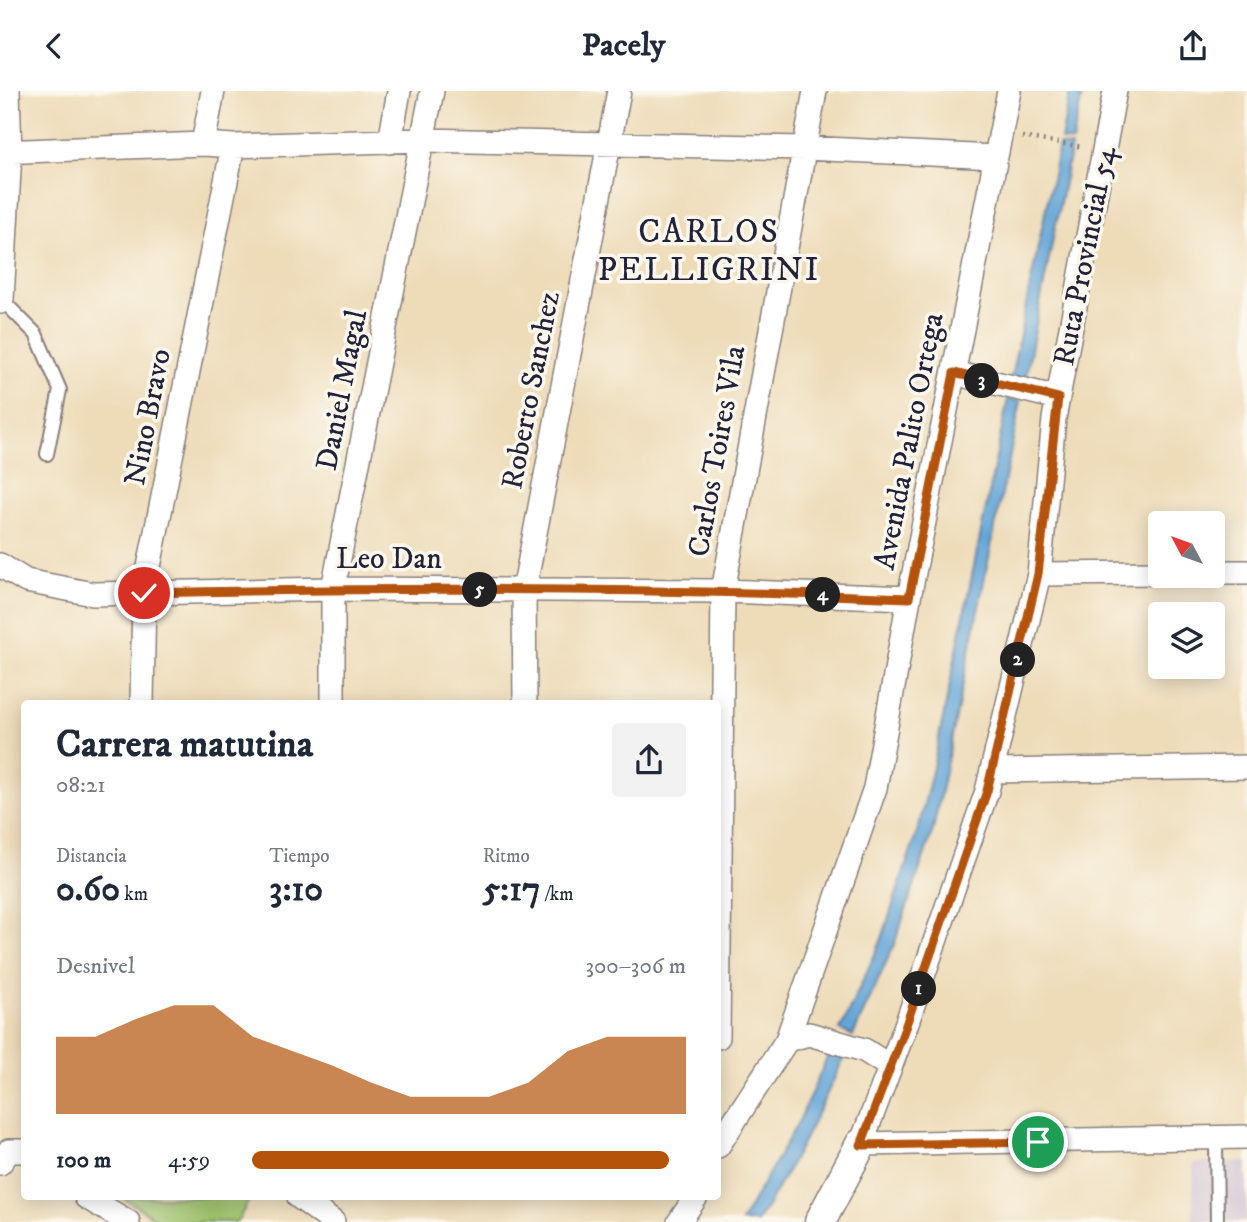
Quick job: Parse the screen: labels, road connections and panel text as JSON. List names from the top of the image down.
{
  "streets": {
    "street": [
      "Ruta Provincial 54",
      "Daniel Magal",
      "Roberto Sanchez",
      "Nino Bravo",
      "Avenida Palito Ortega",
      "Carlos Toires Vila",
      "Leo Dan"
    ]
  },
  "crossings": [
    ["Daniel Magal", "Leo Dan"],
    ["Roberto Sanchez", "Leo Dan"],
    ["Nino Bravo", "Leo Dan"],
    ["Avenida Palito Ortega", "Leo Dan"],
    ["Carlos Toires Vila", "Leo Dan"]
  ],
  "districts": ["CARLOS PELLIGRINI"],
  "north": "top left",
  "page": {
    "header": "Pacely",
    "pins": [
      "3",
      "5",
      "4",
      "2",
      "1"
    ],
    "heading": ["Carrera matutina", "08:21"],
    "stats": [
      ["Distancia", "0.60 km"],
      ["Tiempo", "3:10"],
      ["Ritmo", "5:17 /km"]
    ],
    "chart": ["Desnivel", "300–306 m"],
    "list": [
      {
        "name": "100 m",
        "note": "4:59"
      }
    ]
  }
}
